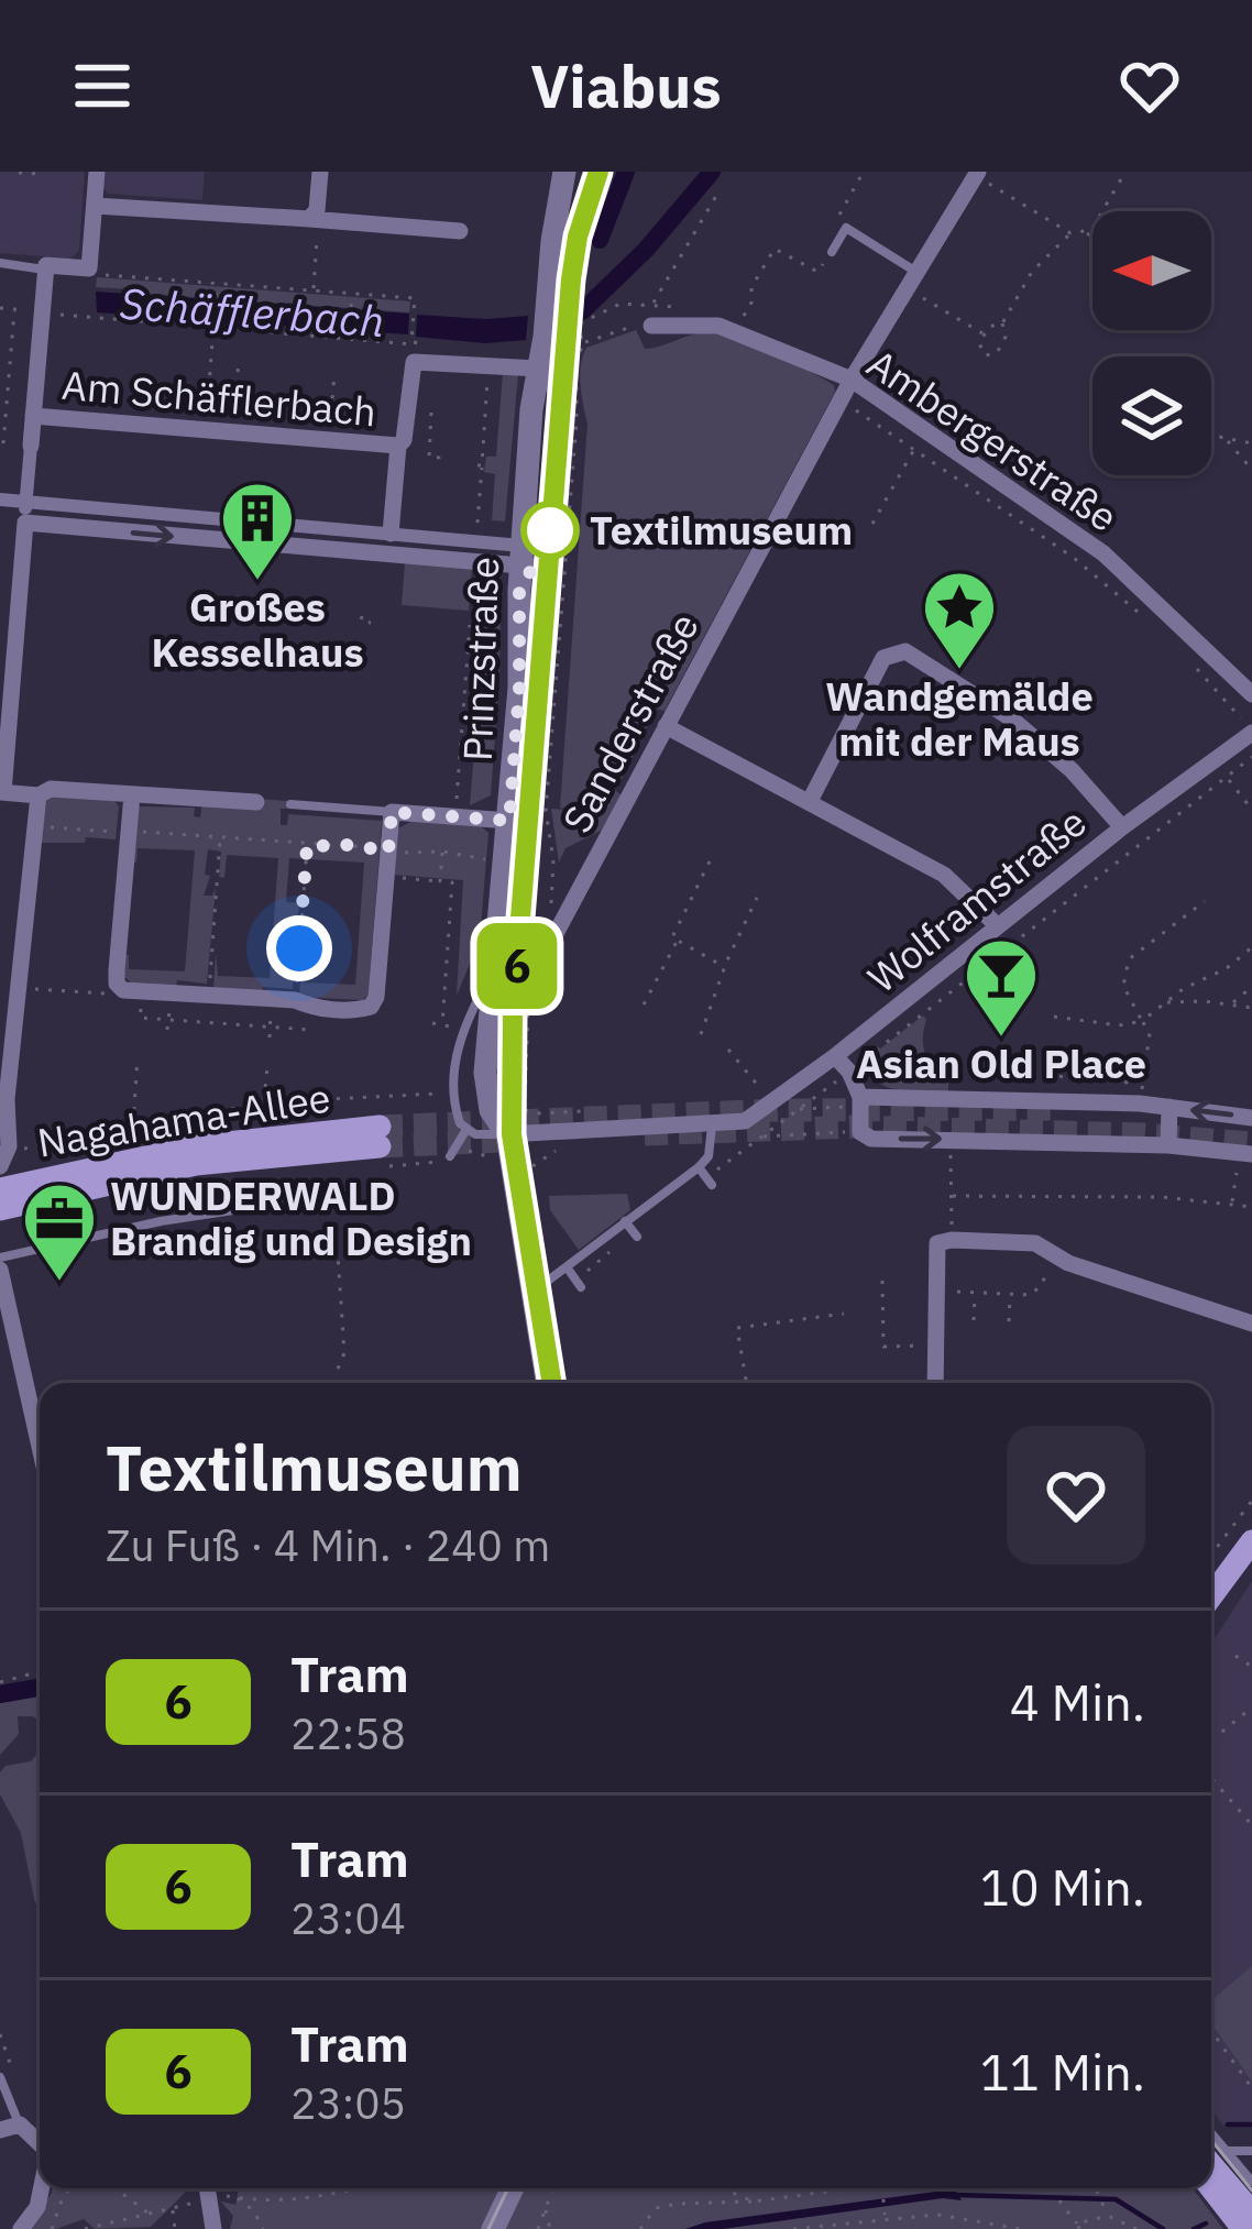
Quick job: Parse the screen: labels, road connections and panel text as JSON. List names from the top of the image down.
{
  "streets": {
    "main road": ["Nagahama-Allee"],
    "street": [
      "Am Schäfflerbach",
      "Ambergerstraße",
      "Prinzstraße",
      "Sanderstraße",
      "Wolframstraße"
    ]
  },
  "crossings": [
    ["Am Schäfflerbach", "Prinzstraße"],
    ["Ambergerstraße", "Sanderstraße"]
  ],
  "water": ["Schäfflerbach"],
  "places": {
    "other": ["Textilmuseum"],
    "building": ["Großes Kesselhaus"],
    "place": ["Wandgemälde mit der Maus"],
    "bar": ["Asian Old Place"],
    "office": ["WUNDERWALD Brandig und Design"]
  },
  "lines": ["tram line 6"],
  "north": "left",
  "page": {
    "header": "Viabus",
    "on_map": "6",
    "heading": ["Textilmuseum", "Zu Fuß · 4 Min. · 240 m"],
    "list": [
      {
        "mark": "6",
        "name": "Tram",
        "note": "22:58",
        "value": "4 Min."
      },
      {
        "mark": "6",
        "name": "Tram",
        "note": "23:04",
        "value": "10 Min."
      },
      {
        "mark": "6",
        "name": "Tram",
        "note": "23:05",
        "value": "11 Min."
      }
    ]
  }
}
